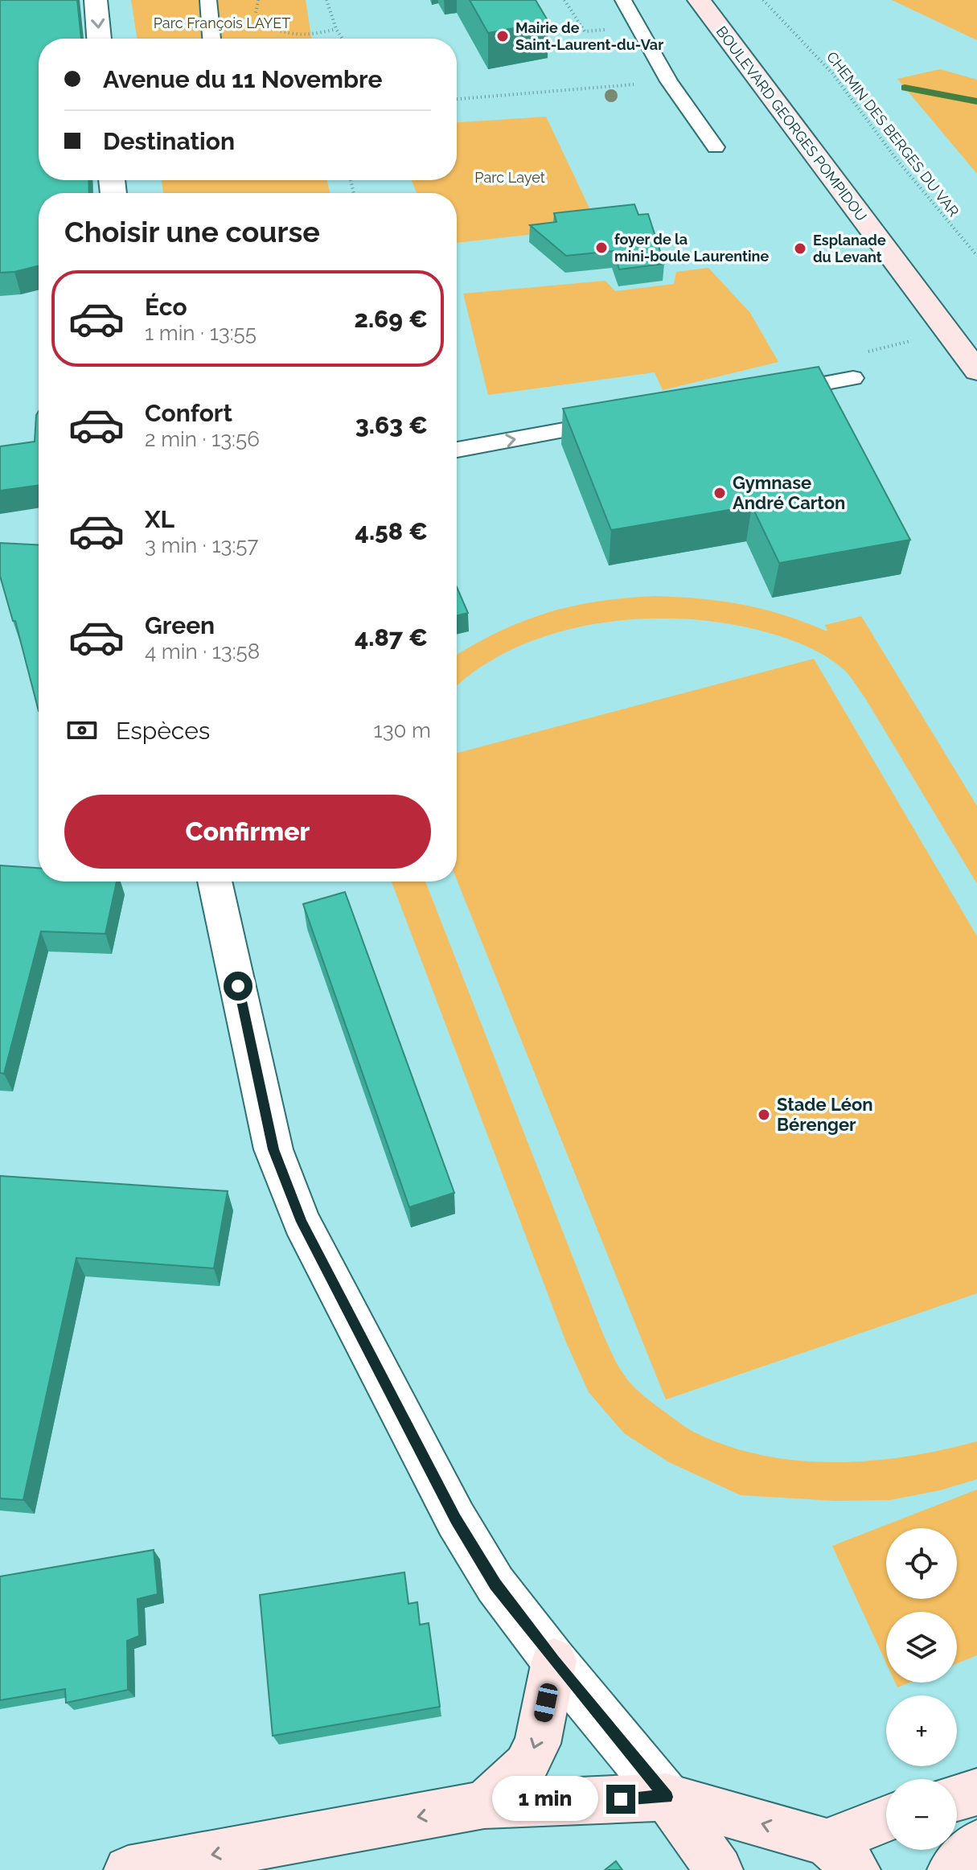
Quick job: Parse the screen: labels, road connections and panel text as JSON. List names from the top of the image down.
{
  "streets": {
    "main road": ["BOULEVARD GEORGES POMPIDOU"],
    "path": ["CHEMIN DES BERGES DU VAR"]
  },
  "parks": ["Parc François LAYET", "Parc Layet"],
  "places": [
    "Mairie de Saint-Laurent-du-Var",
    "foyer de la mini-boule Laurentine",
    "Esplanade du Levant",
    "Gymnase André Carton",
    "Stade Léon Bérenger"
  ],
  "page": {
    "banner": ["Avenue du 11 Novembre", "Destination"],
    "heading": "Choisir une course",
    "list": [
      {
        "name": "Éco",
        "note": "1 min · 13:55",
        "value": "2.69 €"
      },
      {
        "name": "Confort",
        "note": "2 min · 13:56",
        "value": "3.63 €"
      },
      {
        "name": "XL",
        "note": "3 min · 13:57",
        "value": "4.58 €"
      },
      {
        "name": "Green",
        "note": "4 min · 13:58",
        "value": "4.87 €"
      }
    ],
    "pay": ["Espèces", "130 m"],
    "buttons": "Confirmer",
    "map_buttons": ["+", "−"],
    "bubble": "1 min"
  }
}
